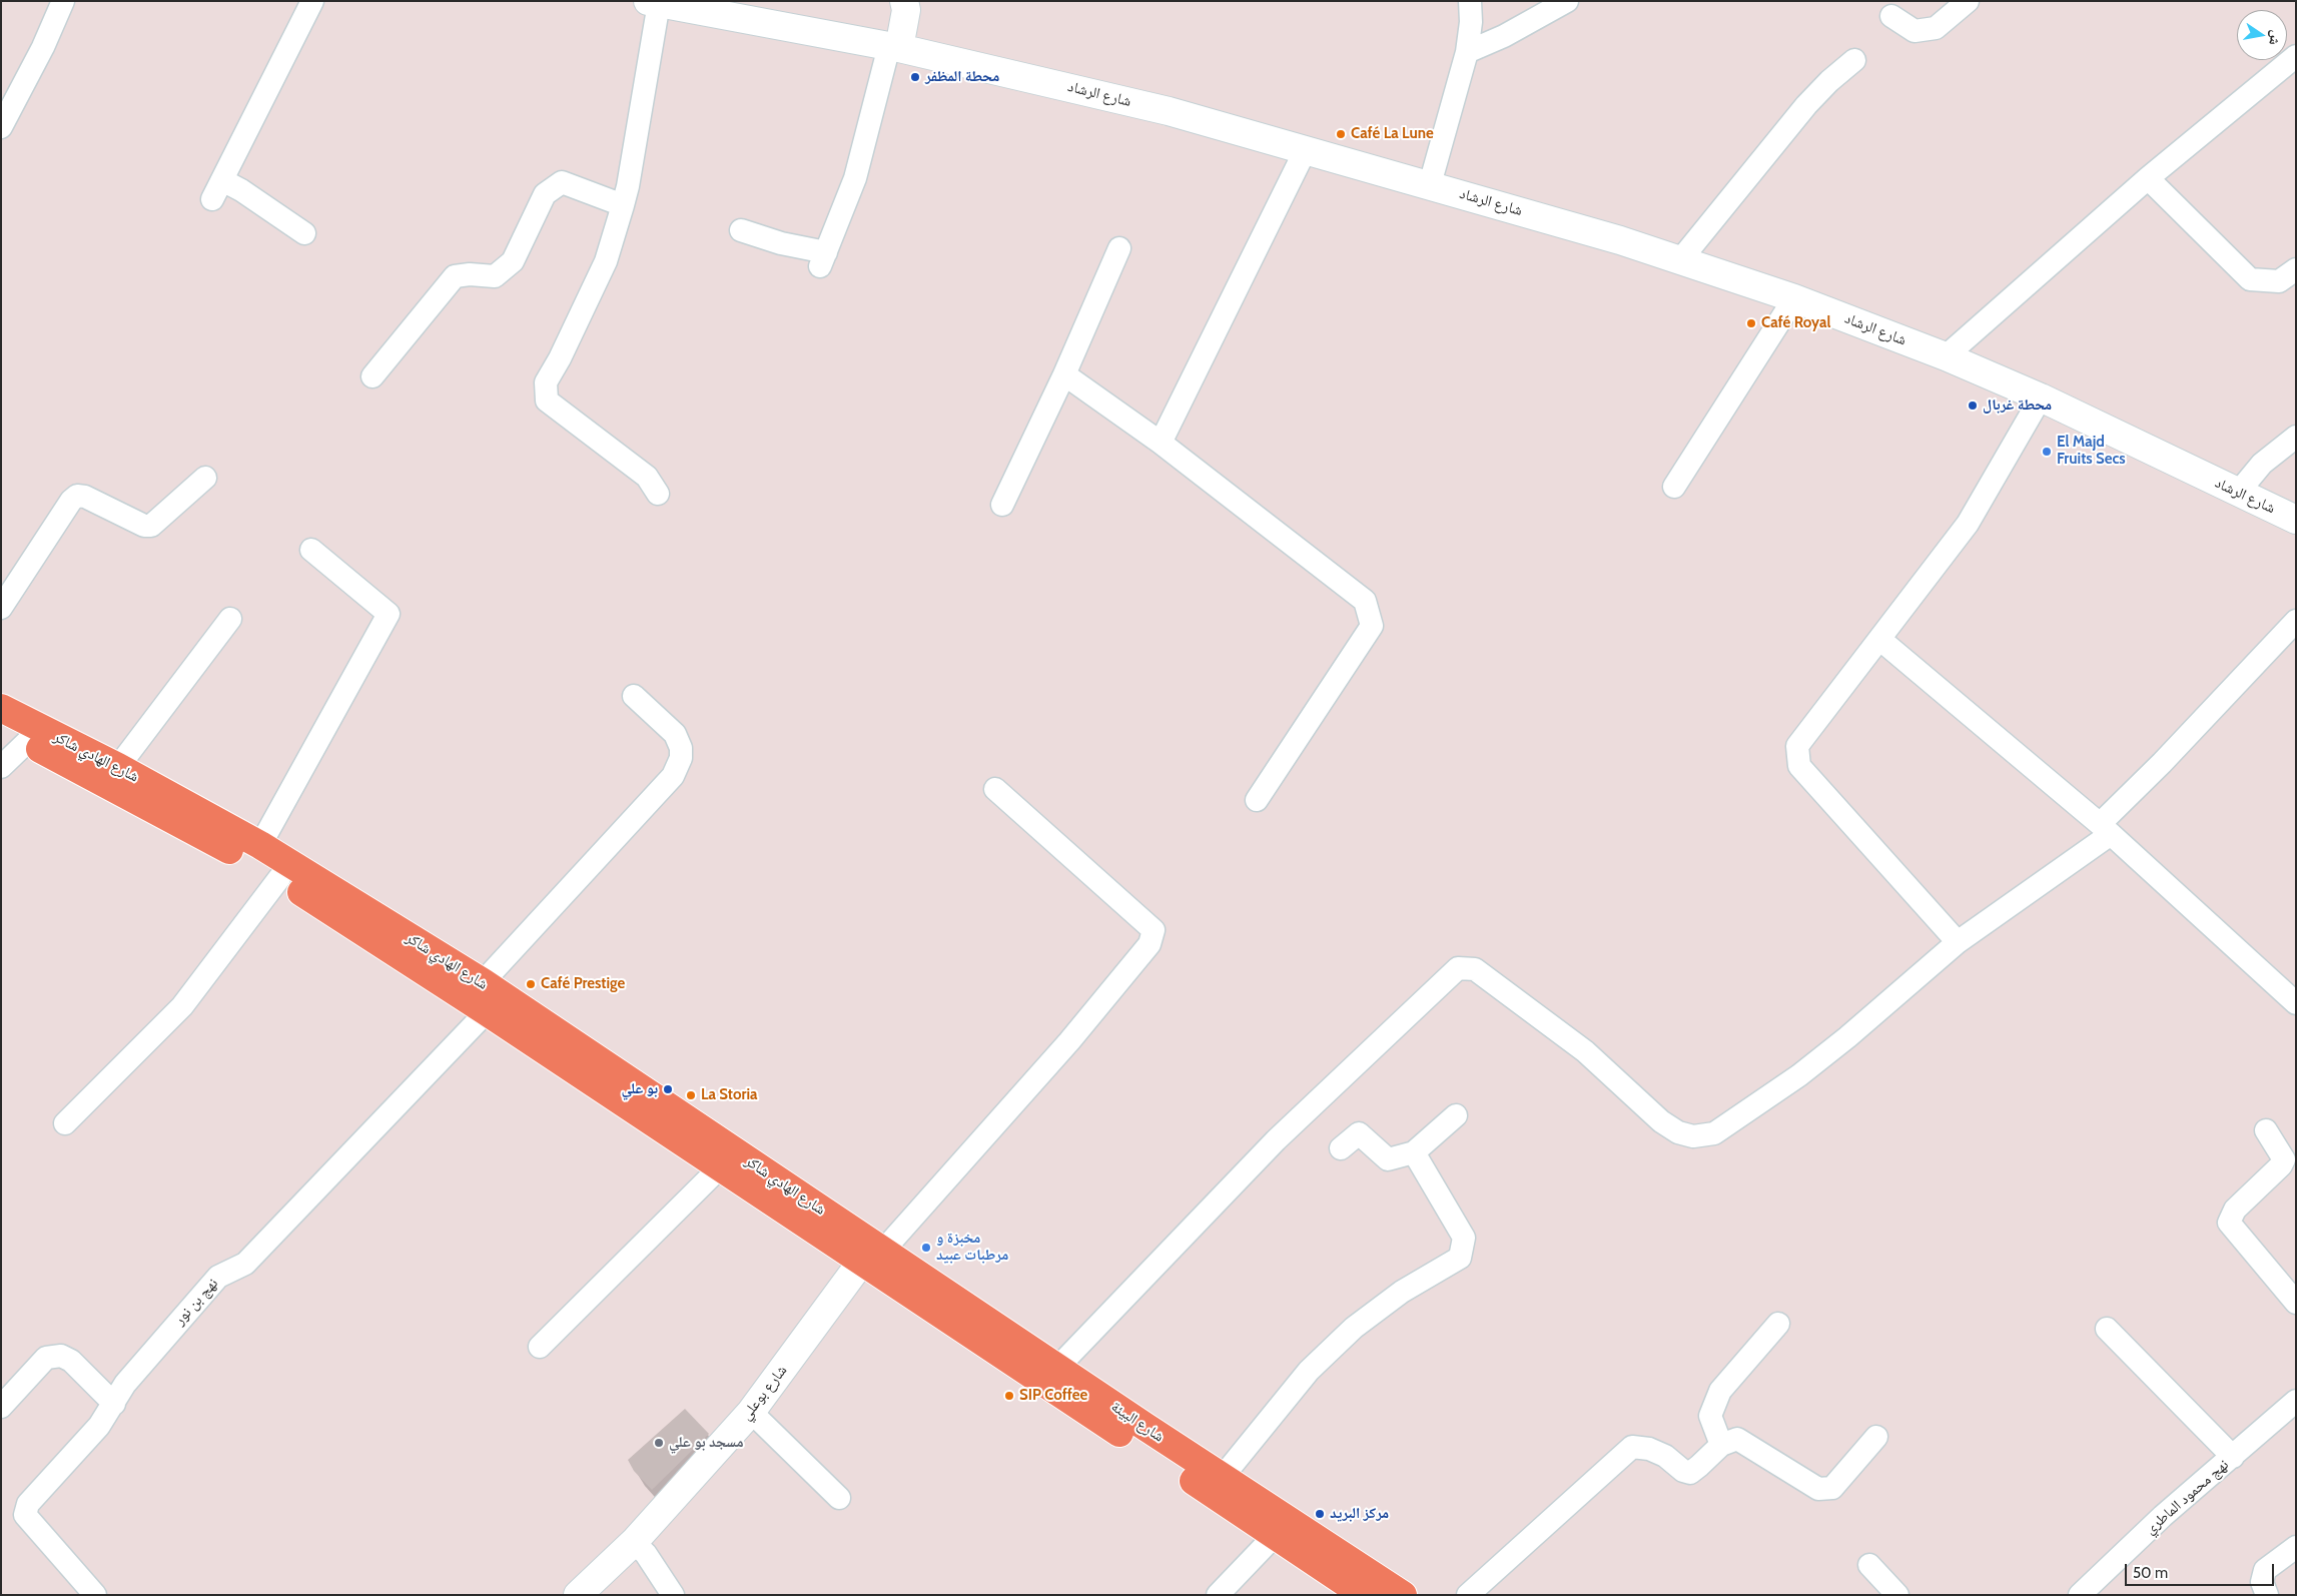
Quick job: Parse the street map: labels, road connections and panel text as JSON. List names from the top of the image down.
{
  "streets": {
    "main road": ["شارع الهادي شاكر", "شارع البيئة"],
    "street": [
      "شارع الرشاد",
      "نهج بن نور",
      "شارع بوعلي",
      "نهج محمود الماطري"
    ]
  },
  "crossings": [
    ["شارع الهادي شاكر", "نهج بن نور"],
    ["شارع الهادي شاكر", "شارع بوعلي"],
    ["شارع الهادي شاكر", "شارع البيئة"],
    ["شارع بوعلي", "شارع البيئة"]
  ],
  "places": [
    "محطة المظفر",
    "Café La Lune",
    "Café Royal",
    "محطة غربال",
    "El Majd Fruits Secs",
    "Café Prestige",
    "بو علي",
    "La Storia",
    "مخبزة و مرطبات عبيد",
    "SIP Coffee",
    "مسجد بو علي",
    "مركز البريد"
  ],
  "scale_bar": "50 m",
  "north": "right"
}
